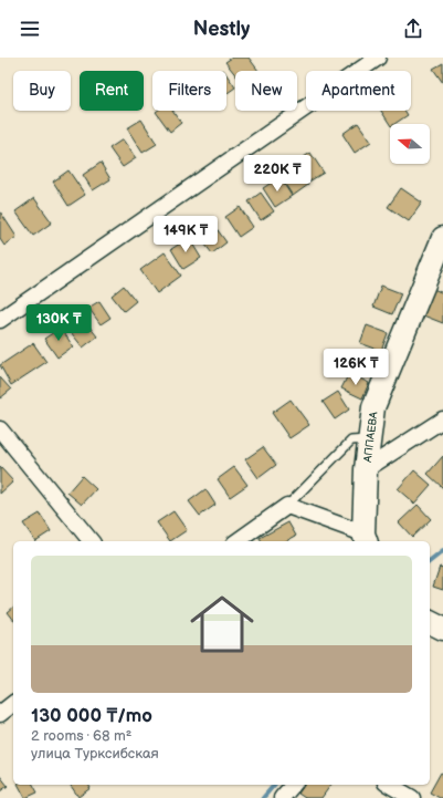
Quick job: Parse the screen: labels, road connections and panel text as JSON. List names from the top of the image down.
{
  "streets": {
    "street": ["АППАЕВА"]
  },
  "north": "left",
  "page": {
    "header": "Nestly",
    "chip": [
      "Buy",
      "Rent",
      "Filters",
      "New",
      "Apartment"
    ],
    "price": [
      "220K ₸",
      "149K ₸",
      "130K ₸",
      "126K ₸"
    ],
    "list": [
      {
        "name": "130 000 ₸/mo",
        "note": "2 rooms · 68 m² · улица Турксибская"
      }
    ]
  }
}
